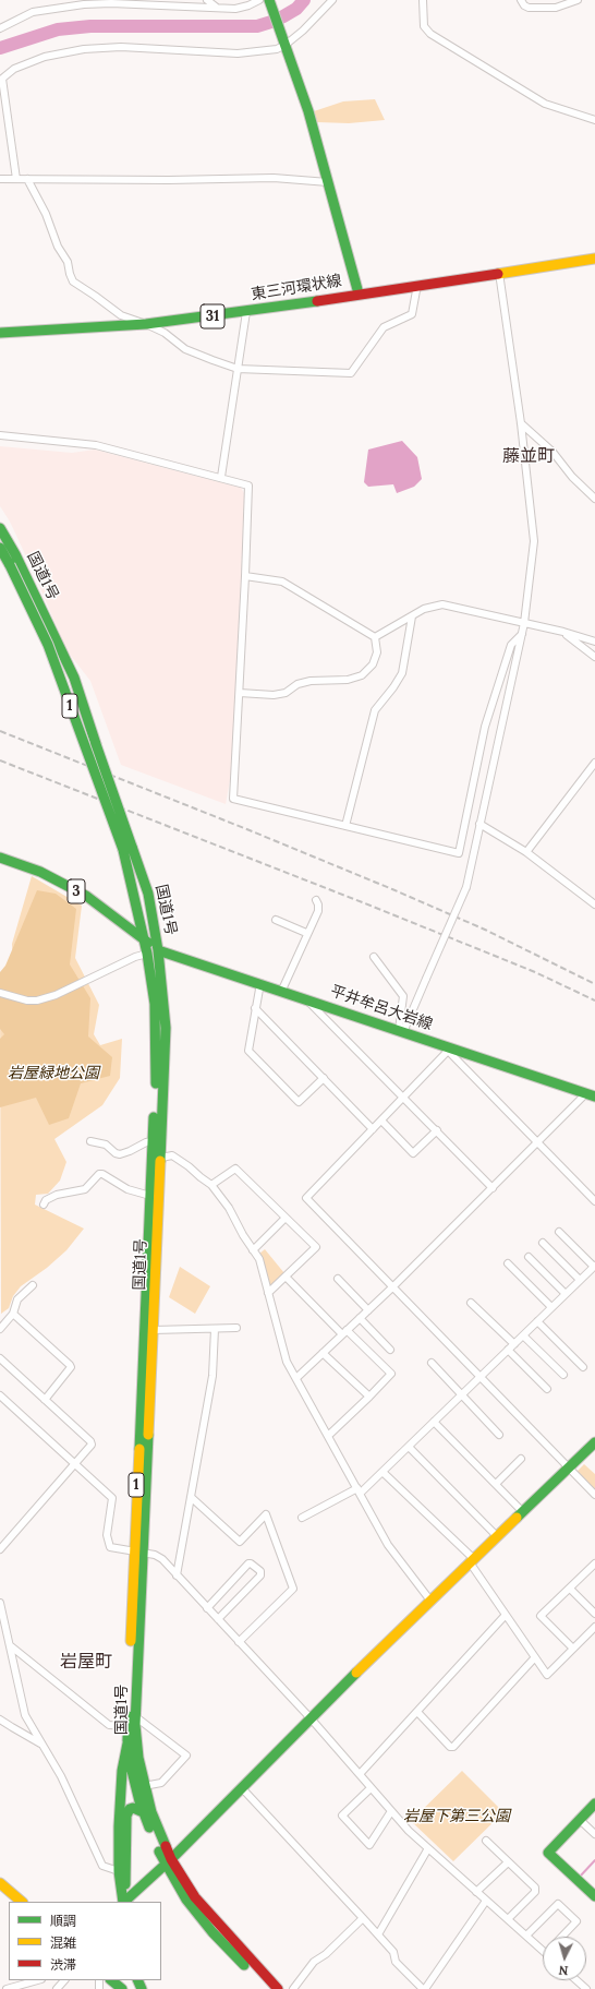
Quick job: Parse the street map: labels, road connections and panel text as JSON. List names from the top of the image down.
{
  "streets": {
    "main road": [
      "東三河環状線",
      "31",
      "国道1号",
      "1",
      "3",
      "平井牟呂大岩線"
    ]
  },
  "crossings": [
    ["国道1号", "3"],
    ["国道1号", "平井牟呂大岩線"],
    ["3", "平井牟呂大岩線"]
  ],
  "districts": ["藤並町", "岩屋町"],
  "parks": ["岩屋緑地公園", "岩屋下第三公園"],
  "legend": ["順調", "混雑", "渋滞"],
  "north": "bottom"
}
